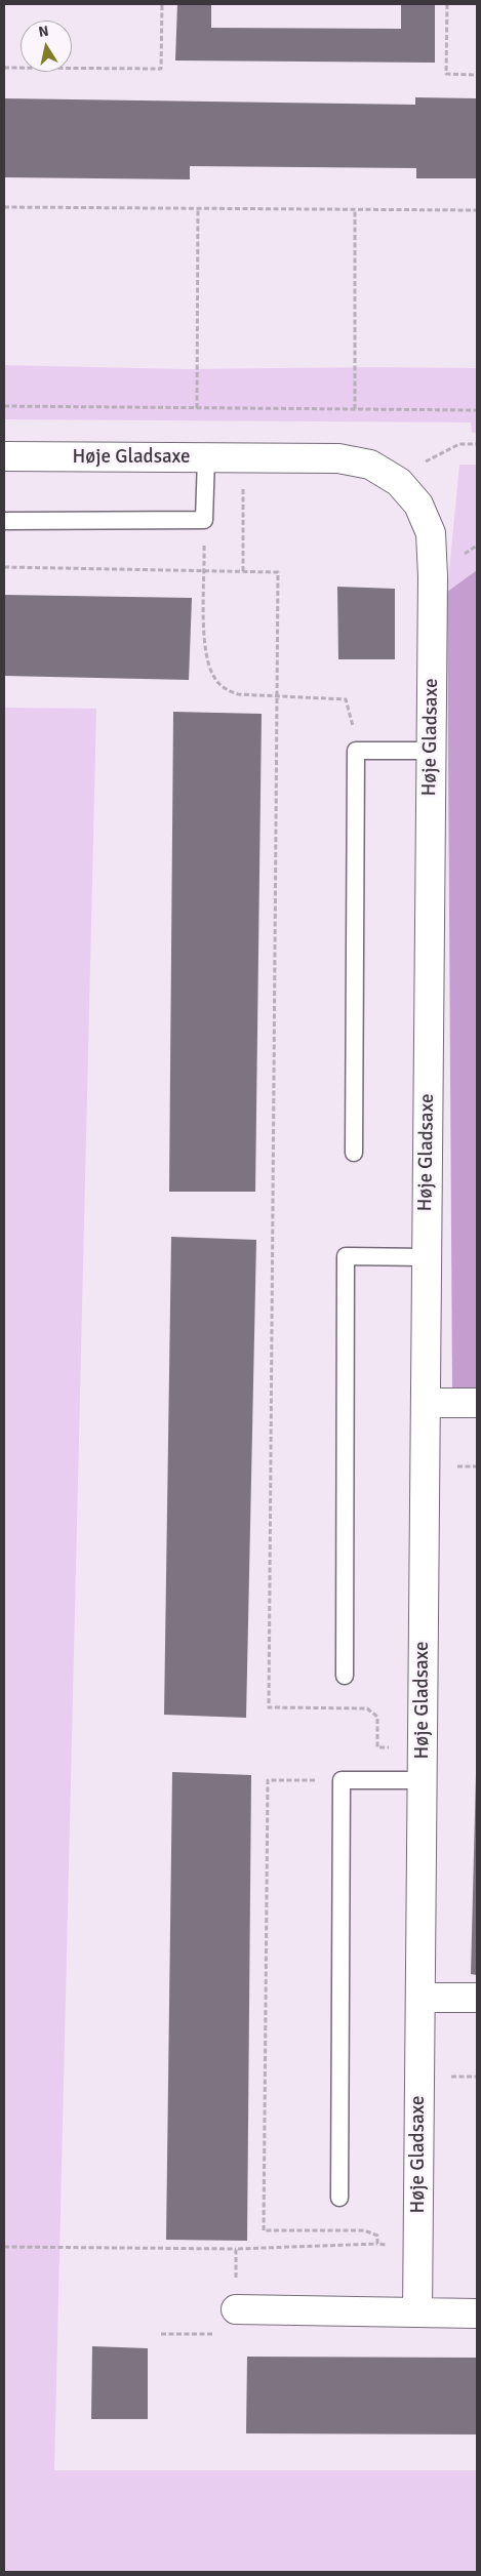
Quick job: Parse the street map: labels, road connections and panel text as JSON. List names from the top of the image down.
{
  "streets": {
    "street": ["Høje Gladsaxe"]
  },
  "north": "top"
}
